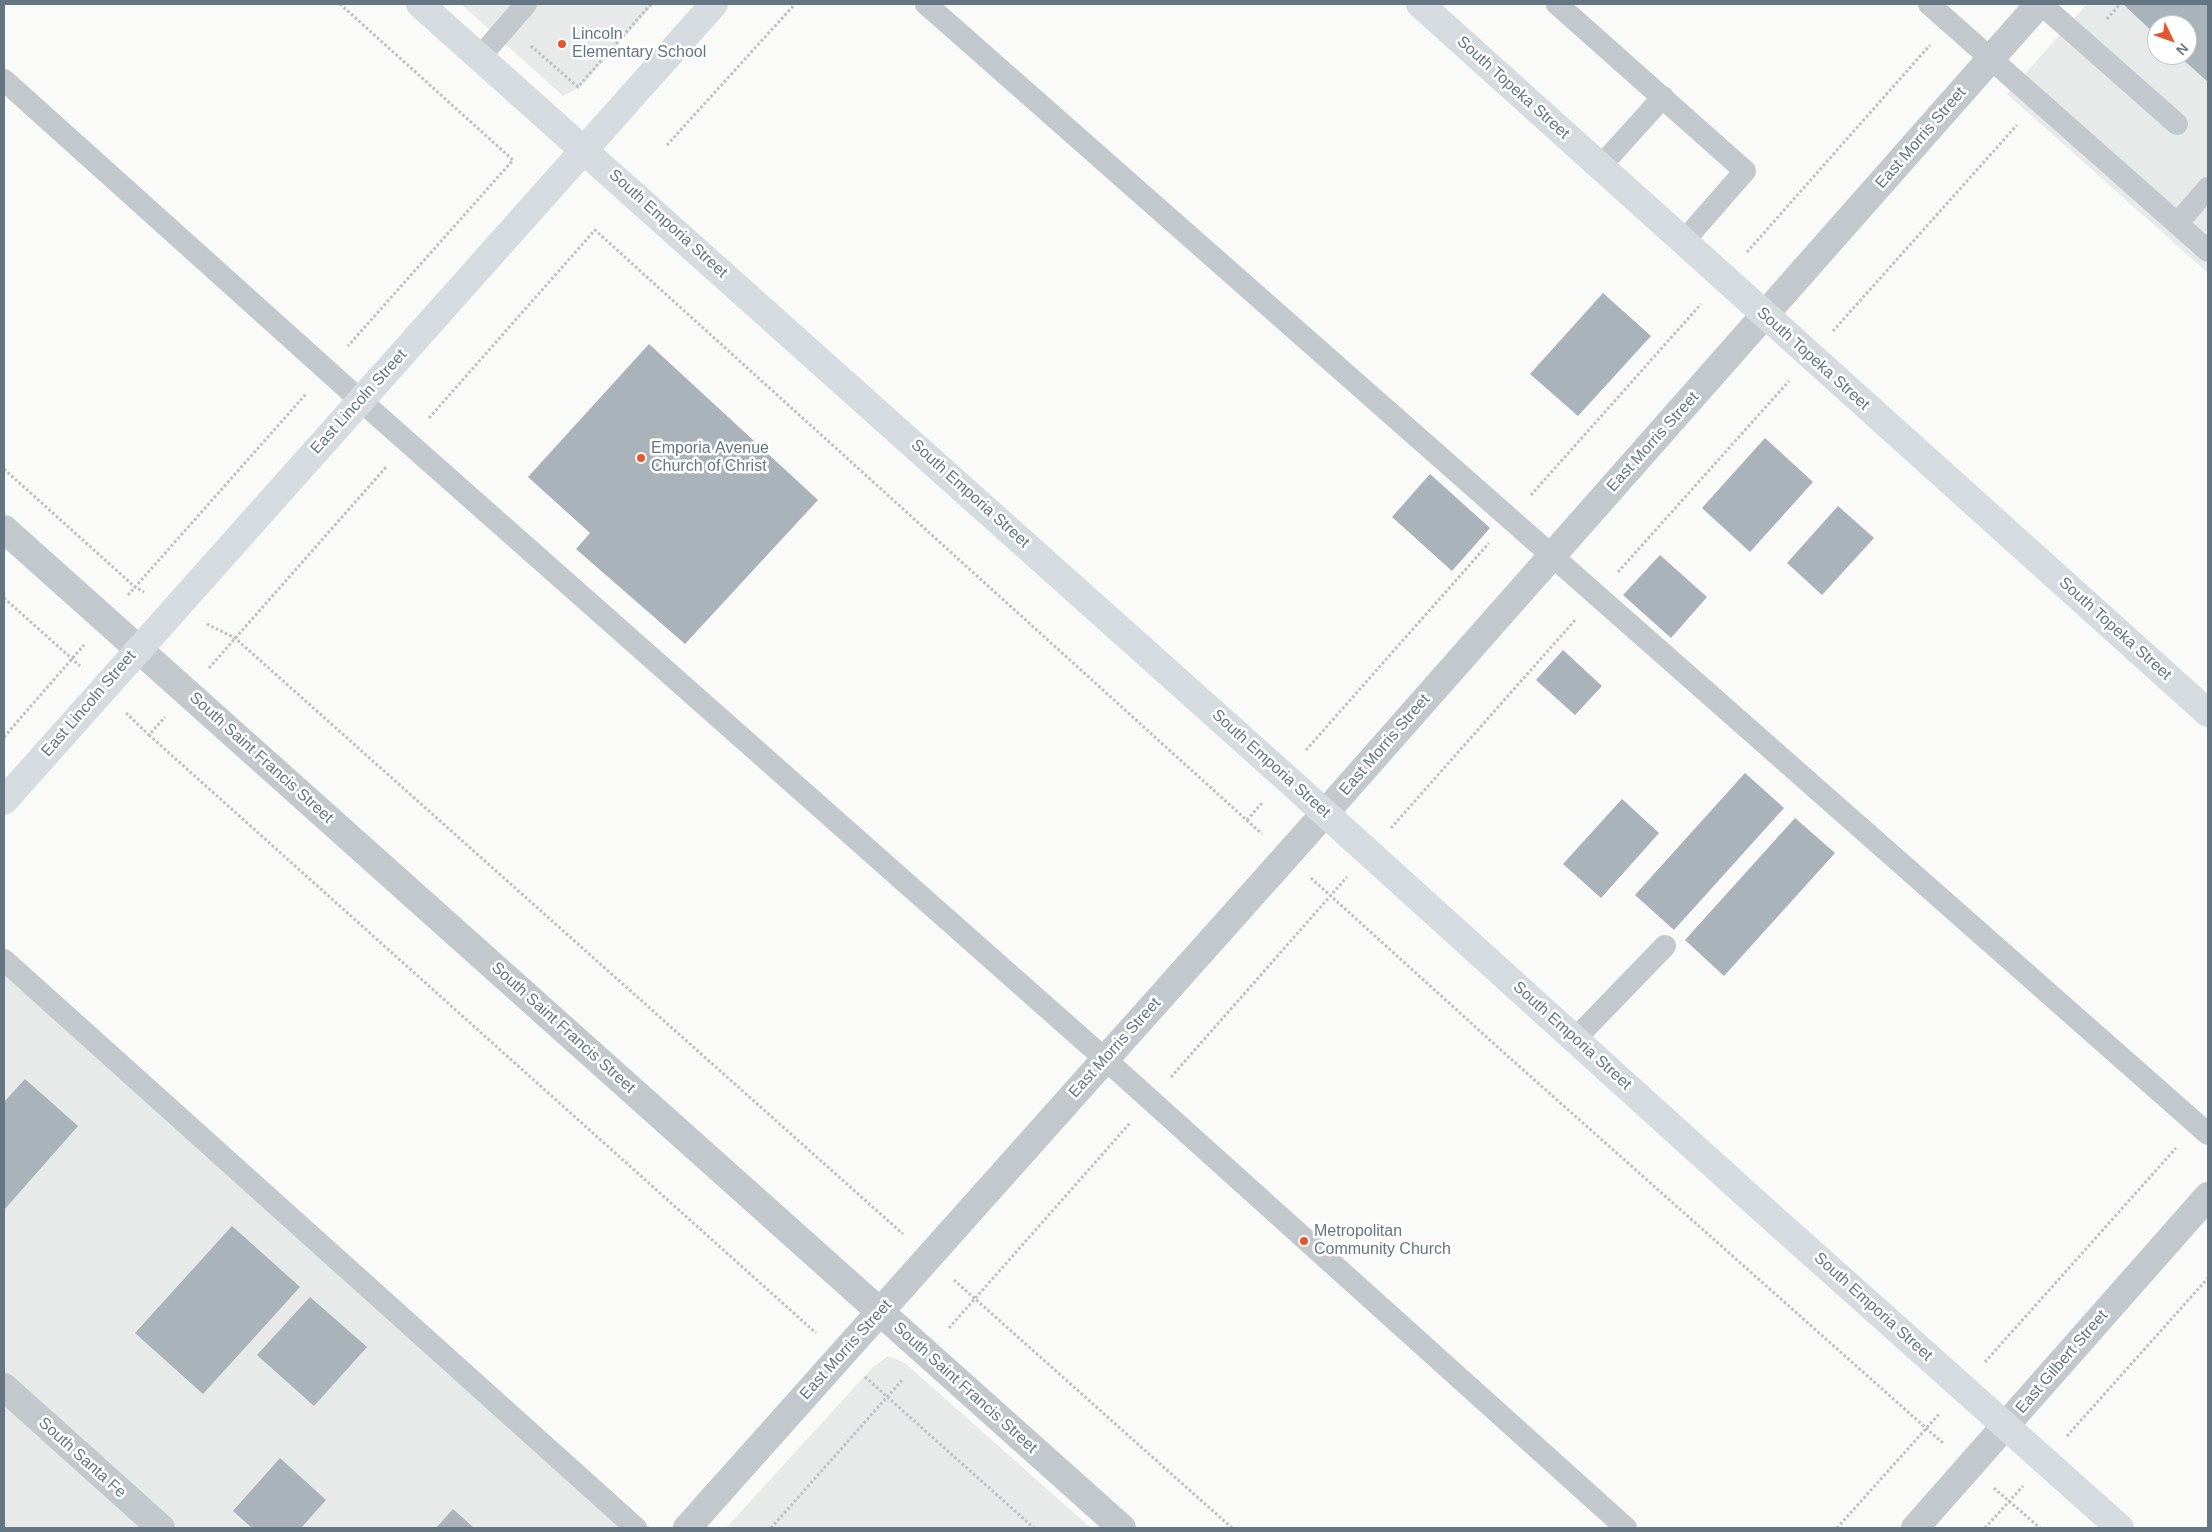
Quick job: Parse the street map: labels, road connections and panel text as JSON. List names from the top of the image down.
{
  "streets": {
    "street": [
      "South Topeka Street",
      "East Morris Street",
      "South Emporia Street",
      "East Lincoln Street",
      "South Saint Francis Street",
      "East Gilbert Street",
      "South Santa Fe"
    ]
  },
  "crossings": [
    ["South Topeka Street", "East Morris Street"],
    ["East Morris Street", "South Emporia Street"],
    ["East Morris Street", "South Saint Francis Street"],
    ["South Emporia Street", "East Lincoln Street"],
    ["South Emporia Street", "East Gilbert Street"],
    ["East Lincoln Street", "South Saint Francis Street"]
  ],
  "places": ["Lincoln Elementary School", "Emporia Avenue Church of Christ", "Metropolitan Community Church"],
  "north": "bottom right"
}
